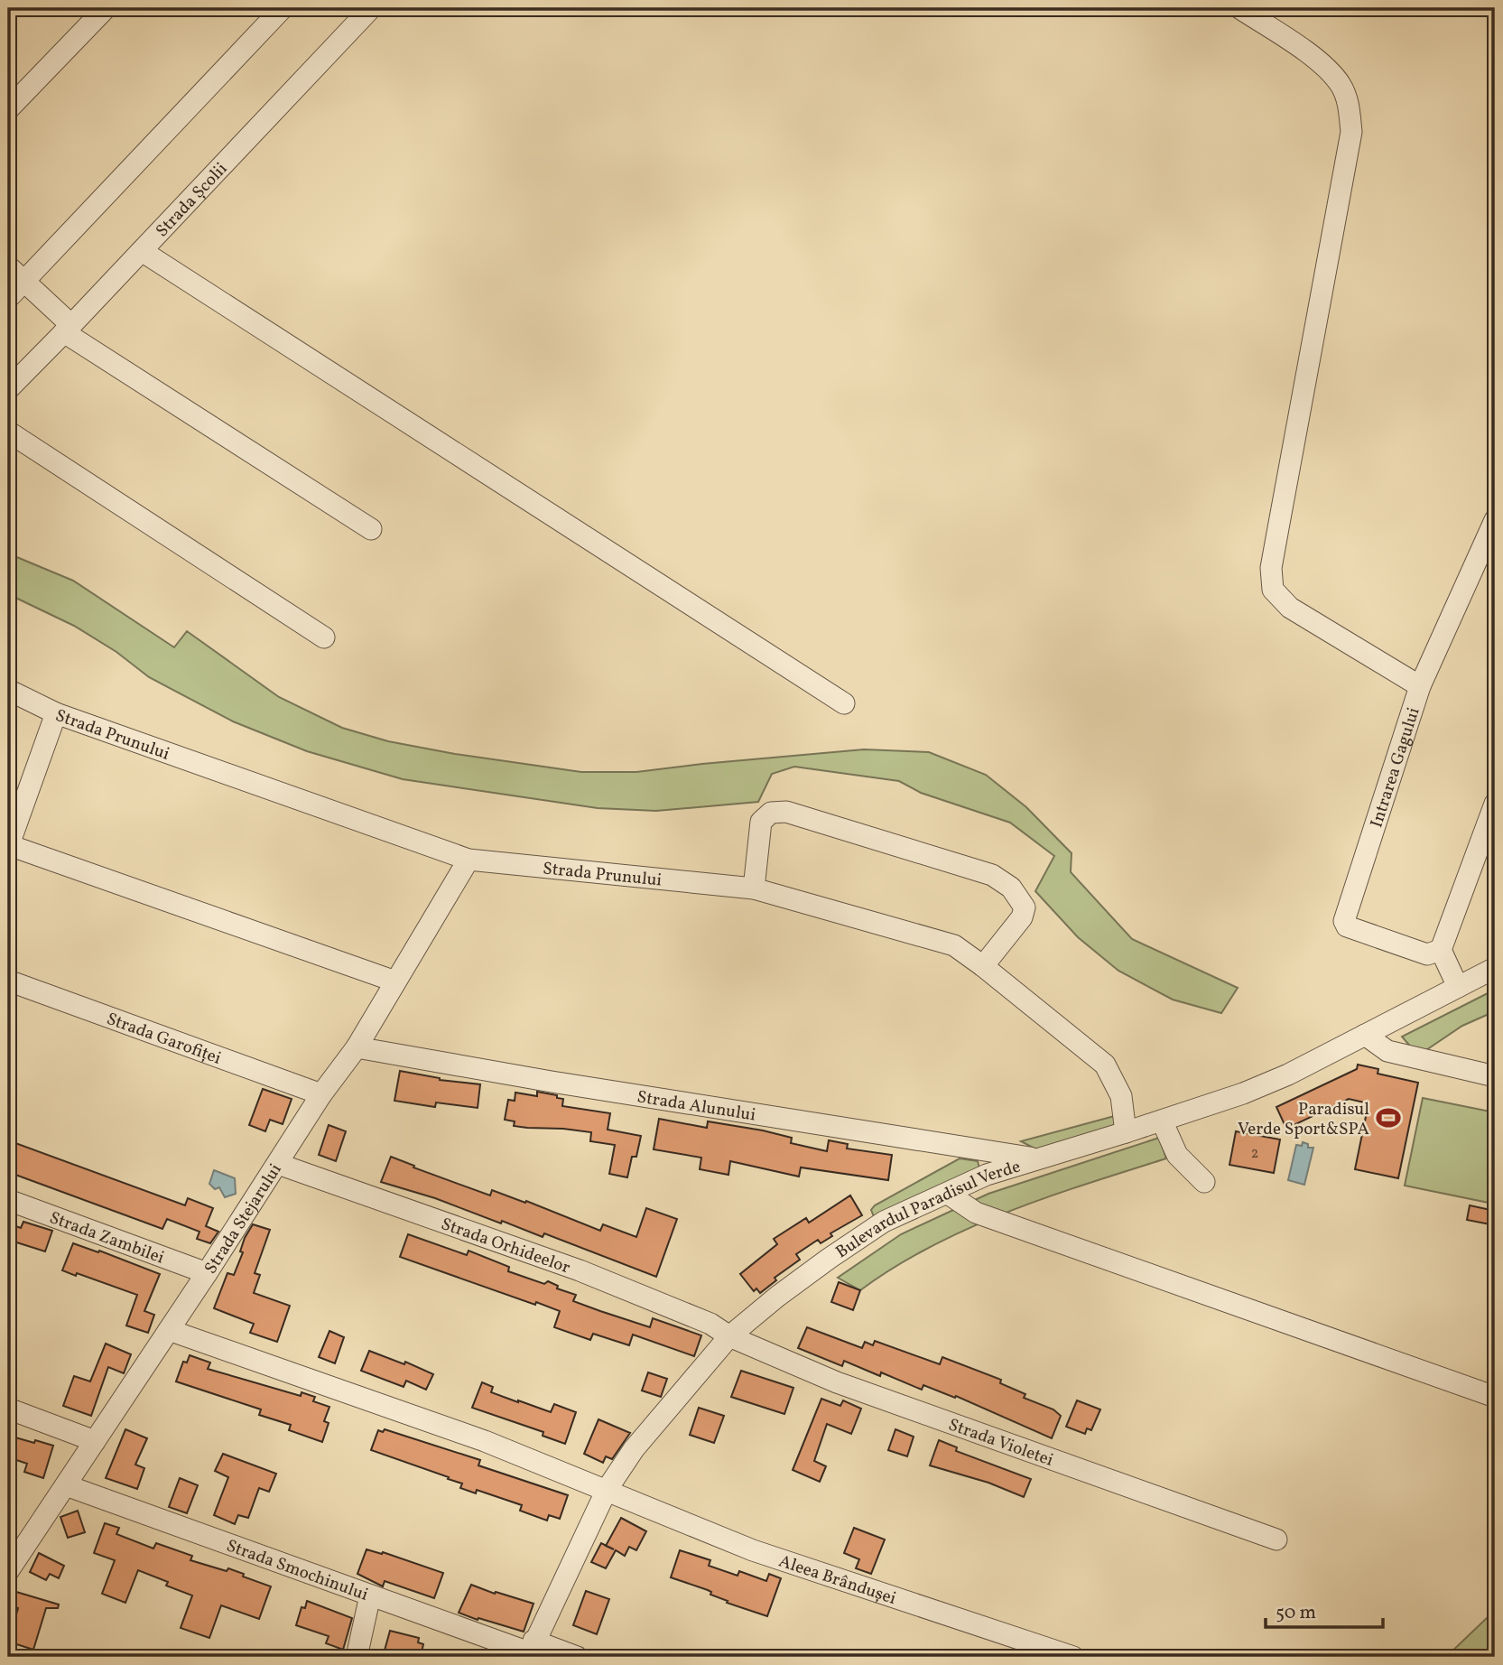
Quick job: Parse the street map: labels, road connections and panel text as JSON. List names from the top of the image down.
{
  "streets": {
    "street": [
      "Strada Școlii",
      "Strada Prunului",
      "Intrarea Gagului",
      "Strada Garofiței",
      "Strada Alunului",
      "Bulevardul Paradisul Verde",
      "Strada Stejarului",
      "Strada Zambilei",
      "Strada Orhideelor",
      "Strada Violetei",
      "Strada Smochinului",
      "Aleea Brândușei"
    ]
  },
  "crossings": [
    ["Strada Prunului", "Bulevardul Paradisul Verde"],
    ["Strada Prunului", "Strada Stejarului"],
    ["Strada Garofiței", "Strada Stejarului"],
    ["Strada Alunului", "Bulevardul Paradisul Verde"],
    ["Strada Alunului", "Strada Stejarului"],
    ["Bulevardul Paradisul Verde", "Strada Orhideelor"],
    ["Bulevardul Paradisul Verde", "Strada Violetei"],
    ["Bulevardul Paradisul Verde", "Strada Smochinului"],
    ["Bulevardul Paradisul Verde", "Aleea Brândușei"],
    ["Strada Stejarului", "Strada Zambilei"],
    ["Strada Stejarului", "Strada Orhideelor"],
    ["Strada Stejarului", "Strada Smochinului"],
    ["Strada Orhideelor", "Strada Violetei"]
  ],
  "places": {
    "sports": ["Paradisul Verde Sport&SPA"]
  },
  "house_numbers": ["2"],
  "scale_bar": "50 m"
}
